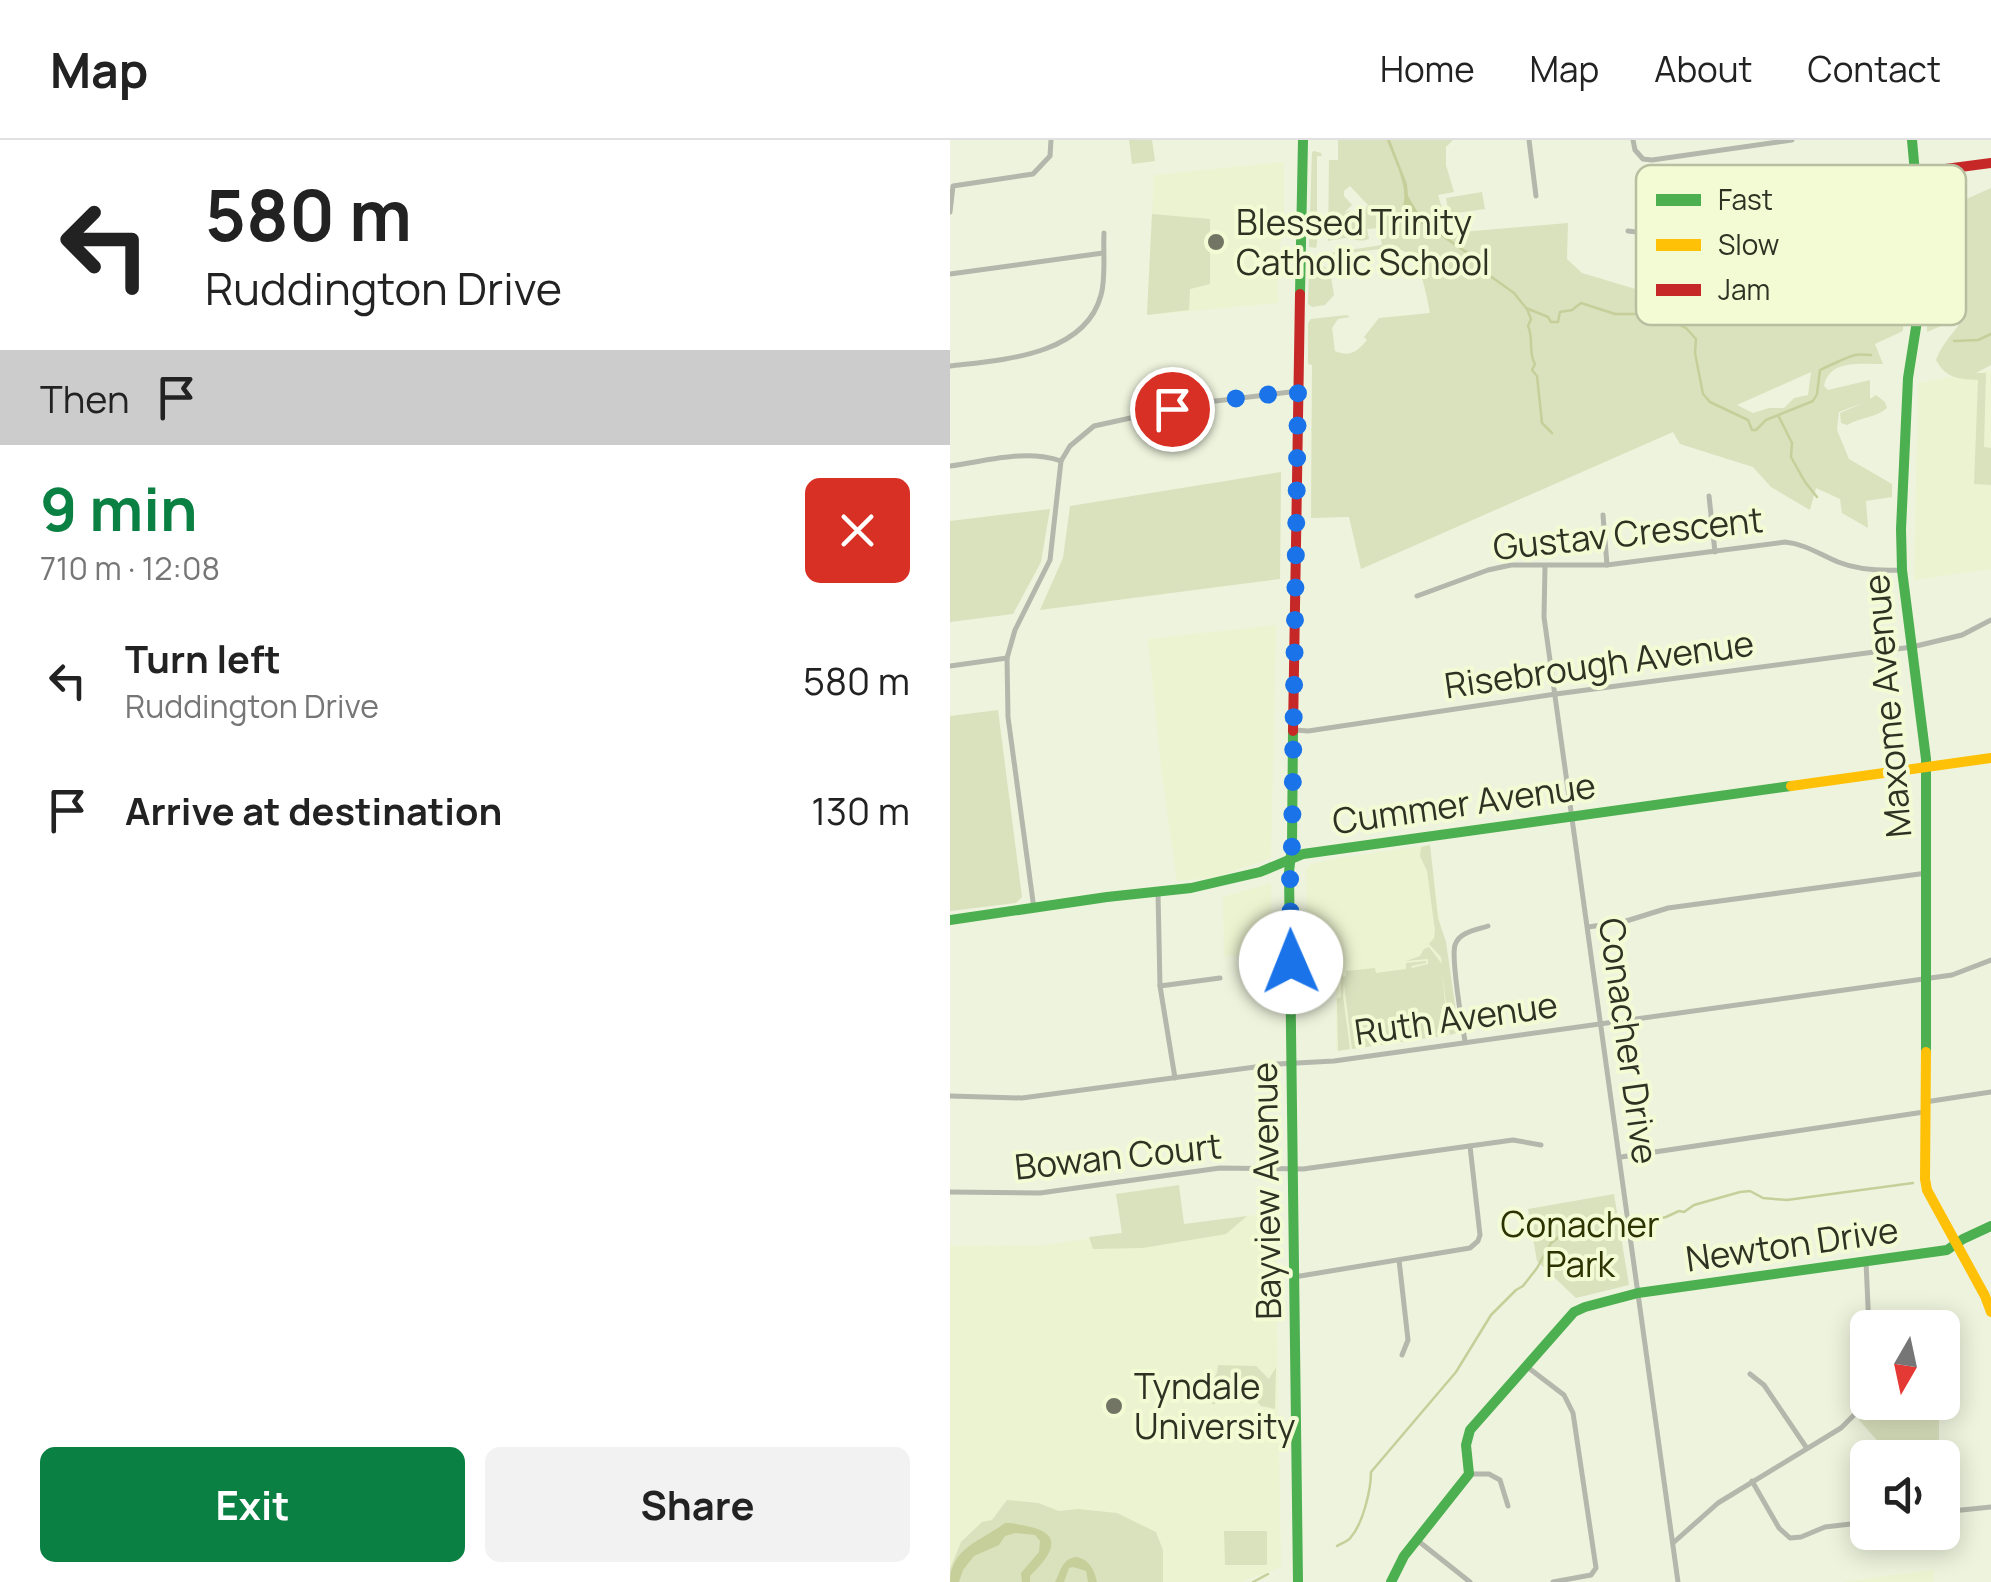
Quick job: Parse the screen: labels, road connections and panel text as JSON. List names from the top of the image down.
{
  "streets": {
    "street": [
      "Gustav Crescent",
      "Risebrough Avenue",
      "Maxome Avenue",
      "Cummer Avenue",
      "Ruth Avenue",
      "Conacher Drive",
      "Bowan Court",
      "Bayview Avenue",
      "Newton Drive"
    ]
  },
  "crossings": [
    ["Gustav Crescent", "Maxome Avenue"],
    ["Gustav Crescent", "Conacher Drive"],
    ["Risebrough Avenue", "Maxome Avenue"],
    ["Risebrough Avenue", "Conacher Drive"],
    ["Risebrough Avenue", "Bayview Avenue"],
    ["Maxome Avenue", "Cummer Avenue"],
    ["Maxome Avenue", "Ruth Avenue"],
    ["Maxome Avenue", "Newton Drive"],
    ["Cummer Avenue", "Conacher Drive"],
    ["Cummer Avenue", "Bayview Avenue"],
    ["Ruth Avenue", "Conacher Drive"],
    ["Ruth Avenue", "Bayview Avenue"],
    ["Conacher Drive", "Newton Drive"],
    ["Bowan Court", "Bayview Avenue"]
  ],
  "parks": ["Conacher Park"],
  "places": ["Blessed Trinity Catholic School", "Tyndale University"],
  "legend": ["Fast", "Slow", "Jam"],
  "north": "bottom",
  "page": {
    "header": "Map",
    "nav": [
      "Home",
      "Map",
      "About",
      "Contact"
    ],
    "turn": ["580 m", "Ruddington Drive"],
    "then": "Then",
    "heading": ["9 min", "710 m · 12:08"],
    "list": [
      {
        "name": "Turn left",
        "note": "Ruddington Drive",
        "value": "580 m"
      },
      {
        "name": "Arrive at destination",
        "value": "130 m"
      }
    ],
    "buttons": ["Exit", "Share"]
  }
}
